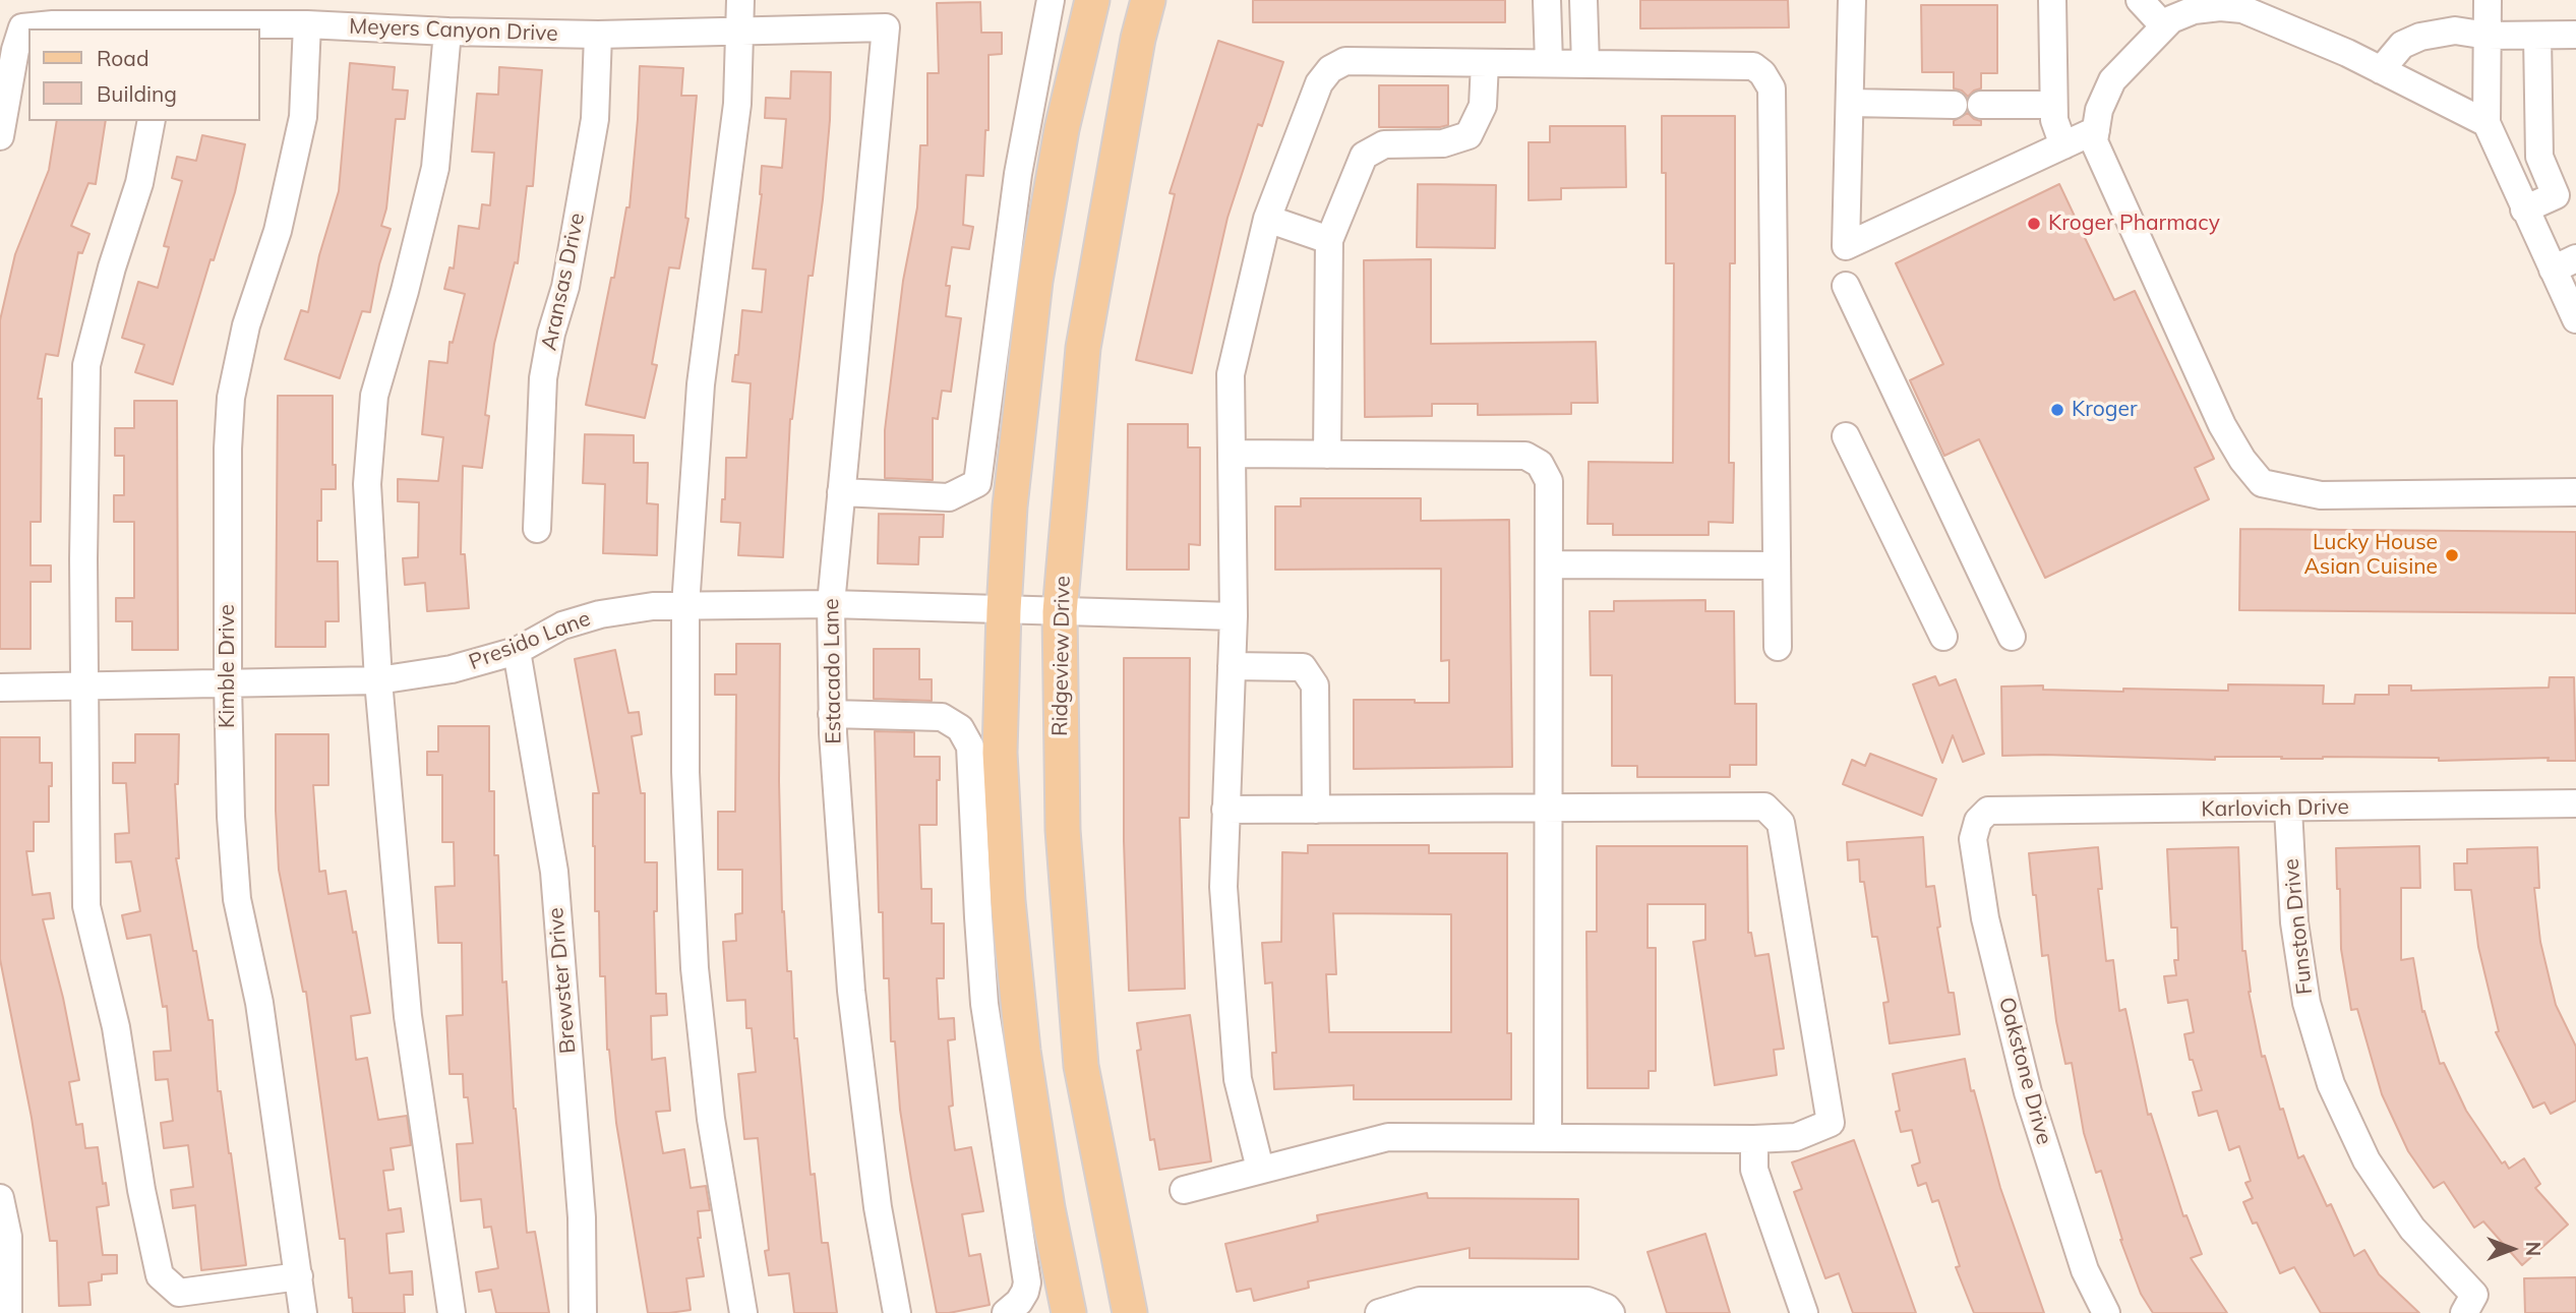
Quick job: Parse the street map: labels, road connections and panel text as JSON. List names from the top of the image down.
{
  "streets": {
    "main road": ["Ridgeview Drive"],
    "street": [
      "Meyers Canyon Drive",
      "Aransas Drive",
      "Presido Lane",
      "Kimble Drive",
      "Estacado Lane",
      "Karlovich Drive",
      "Funston Drive",
      "Brewster Drive",
      "Oakstone Drive"
    ]
  },
  "crossings": [
    ["Meyers Canyon Drive", "Aransas Drive"],
    ["Meyers Canyon Drive", "Kimble Drive"],
    ["Meyers Canyon Drive", "Estacado Lane"],
    ["Presido Lane", "Ridgeview Drive"],
    ["Presido Lane", "Kimble Drive"],
    ["Presido Lane", "Estacado Lane"],
    ["Presido Lane", "Brewster Drive"],
    ["Karlovich Drive", "Funston Drive"],
    ["Karlovich Drive", "Oakstone Drive"]
  ],
  "places": ["Kroger Pharmacy", "Kroger", "Lucky House Asian Cuisine"],
  "legend": ["Road", "Building"],
  "north": "right"
}
